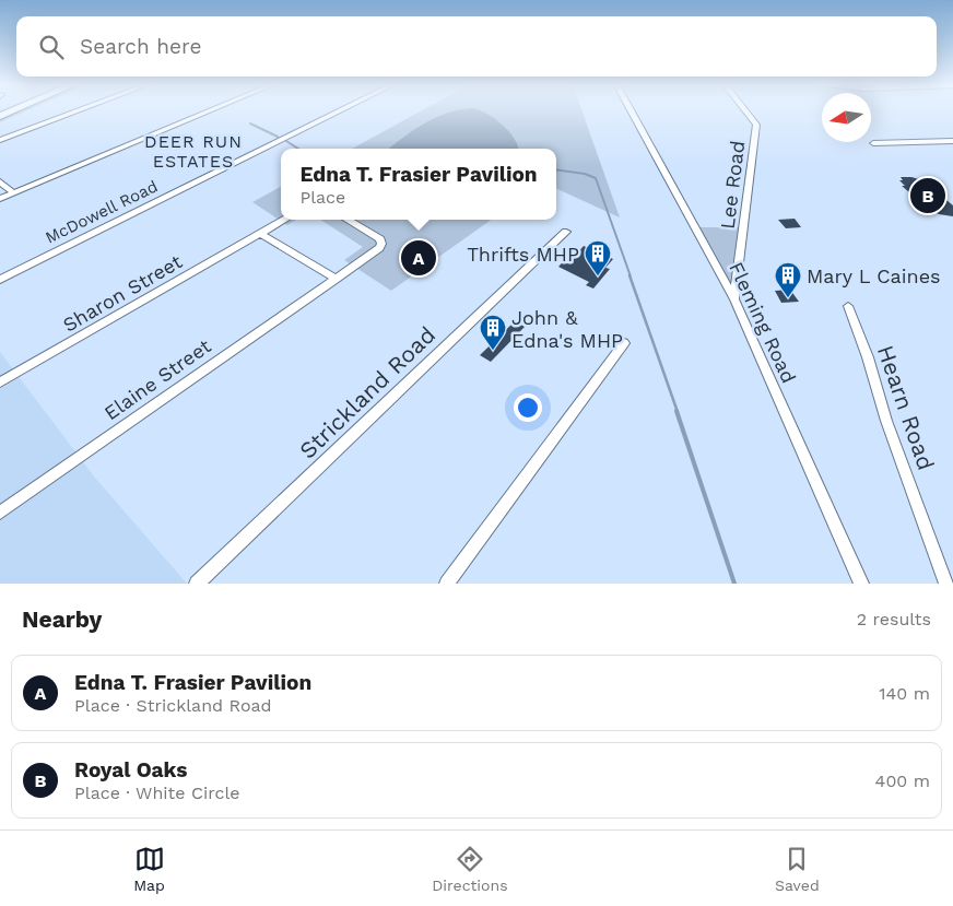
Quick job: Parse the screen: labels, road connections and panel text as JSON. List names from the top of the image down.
{
  "streets": {
    "street": [
      "Lee Road",
      "McDowell Road",
      "Sharon Street",
      "Fleming Road",
      "Elaine Street",
      "Strickland Road",
      "Hearn Road"
    ]
  },
  "crossings": [
    ["Lee Road", "Fleming Road"]
  ],
  "districts": ["DEER RUN ESTATES"],
  "places": {
    "building": ["Thrifts MHP", "Mary L Caines", "John & Edna's MHP"]
  },
  "north": "left",
  "page": {
    "search": "Search here",
    "popup": ["Edna T. Frasier Pavilion", "Place"],
    "pins": ["B", "A"],
    "heading": ["Nearby", "2 results"],
    "list": [
      {
        "mark": "A",
        "name": "Edna T. Frasier Pavilion",
        "note": "Place · Strickland Road",
        "value": "140 m"
      },
      {
        "mark": "B",
        "name": "Royal Oaks",
        "note": "Place · White Circle",
        "value": "400 m"
      }
    ],
    "nav": ["Map", "Directions", "Saved"]
  }
}
